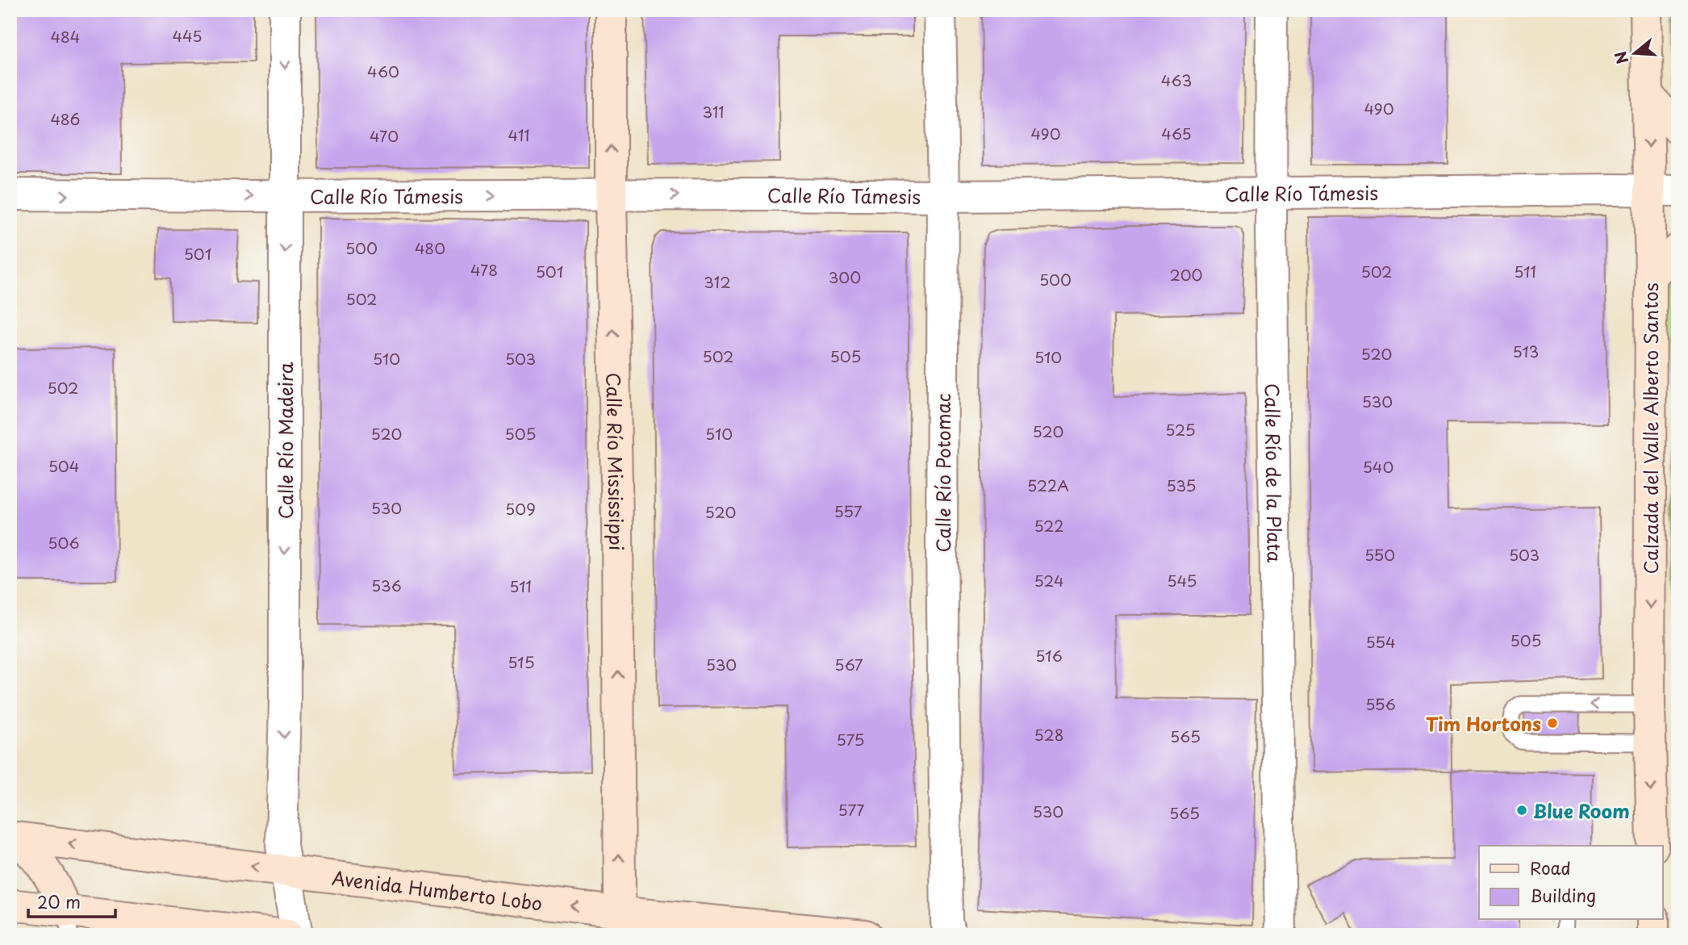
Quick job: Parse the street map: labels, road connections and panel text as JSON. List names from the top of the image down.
{
  "streets": {
    "main road": ["Calzada del Valle Alberto Santos", "Calle Río Mississippi", "Avenida Humberto Lobo"],
    "street": [
      "Calle Río Támesis",
      "Calle Río Madeira",
      "Calle Río Potomac",
      "Calle Río de la Plata"
    ]
  },
  "crossings": [
    ["Calle Río Támesis", "Calzada del Valle Alberto Santos"],
    ["Calle Río Támesis", "Calle Río Madeira"],
    ["Calle Río Támesis", "Calle Río Mississippi"],
    ["Calle Río Támesis", "Calle Río Potomac"],
    ["Calle Río Támesis", "Calle Río de la Plata"],
    ["Calle Río Madeira", "Avenida Humberto Lobo"],
    ["Calle Río Mississippi", "Avenida Humberto Lobo"]
  ],
  "one_way": [
    "Calle Río Támesis",
    "Calzada del Valle Alberto Santos",
    "Calle Río Madeira",
    "Calle Río Mississippi"
  ],
  "places": ["Tim Hortons", "Blue Room"],
  "house_numbers": [
    "445",
    "484",
    "460",
    "463",
    "490",
    "311",
    "486",
    "490",
    "465",
    "411",
    "470",
    "500",
    "480",
    "501",
    "478",
    "501",
    "502",
    "511",
    "200",
    "300",
    "500",
    "312",
    "502",
    "513",
    "520",
    "502",
    "505",
    "510",
    "510",
    "503",
    "502",
    "530",
    "525",
    "520",
    "520",
    "505",
    "510",
    "504",
    "540",
    "522A",
    "535",
    "530",
    "509",
    "557",
    "520",
    "522",
    "506",
    "550",
    "503",
    "524",
    "545",
    "536",
    "511",
    "505",
    "554",
    "516",
    "515",
    "530",
    "567",
    "556",
    "528",
    "565",
    "575",
    "577",
    "530",
    "565"
  ],
  "legend": ["Road", "Building"],
  "scale_bar": "20 m",
  "north": "left"
}
